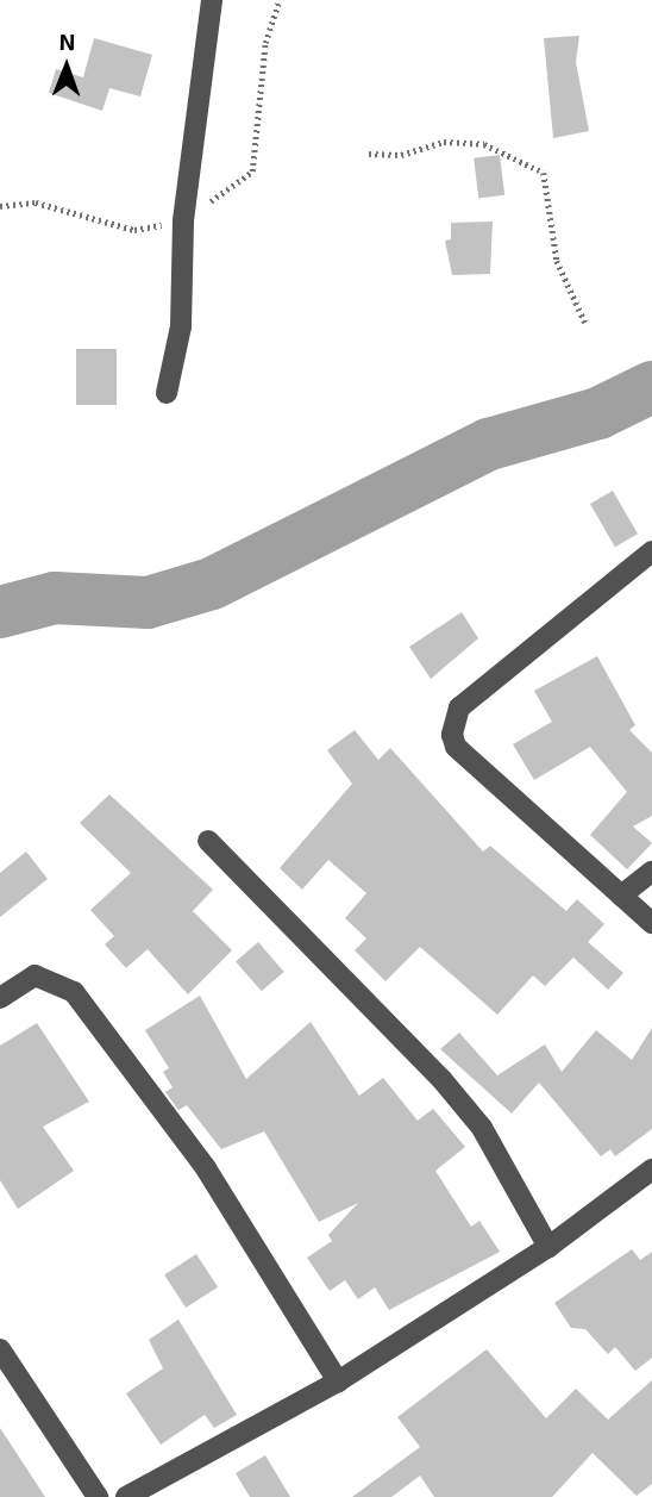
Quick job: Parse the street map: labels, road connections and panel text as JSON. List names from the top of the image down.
{
  "north": "top"
}
